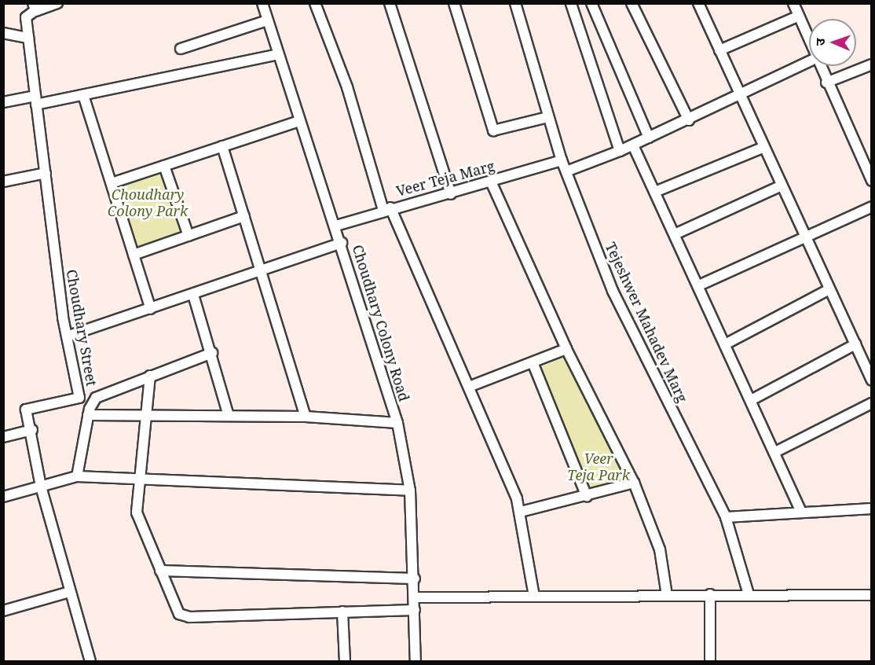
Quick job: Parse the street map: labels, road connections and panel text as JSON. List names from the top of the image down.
{
  "streets": {
    "street": [
      "Veer Teja Marg",
      "Tejeshwer Mahadev Marg",
      "Choudhary Colony Road",
      "Choudhary Street"
    ]
  },
  "crossings": [
    ["Veer Teja Marg", "Tejeshwer Mahadev Marg"],
    ["Veer Teja Marg", "Choudhary Colony Road"]
  ],
  "parks": ["Choudhary Colony Park", "Veer Teja Park"],
  "north": "left"
}
